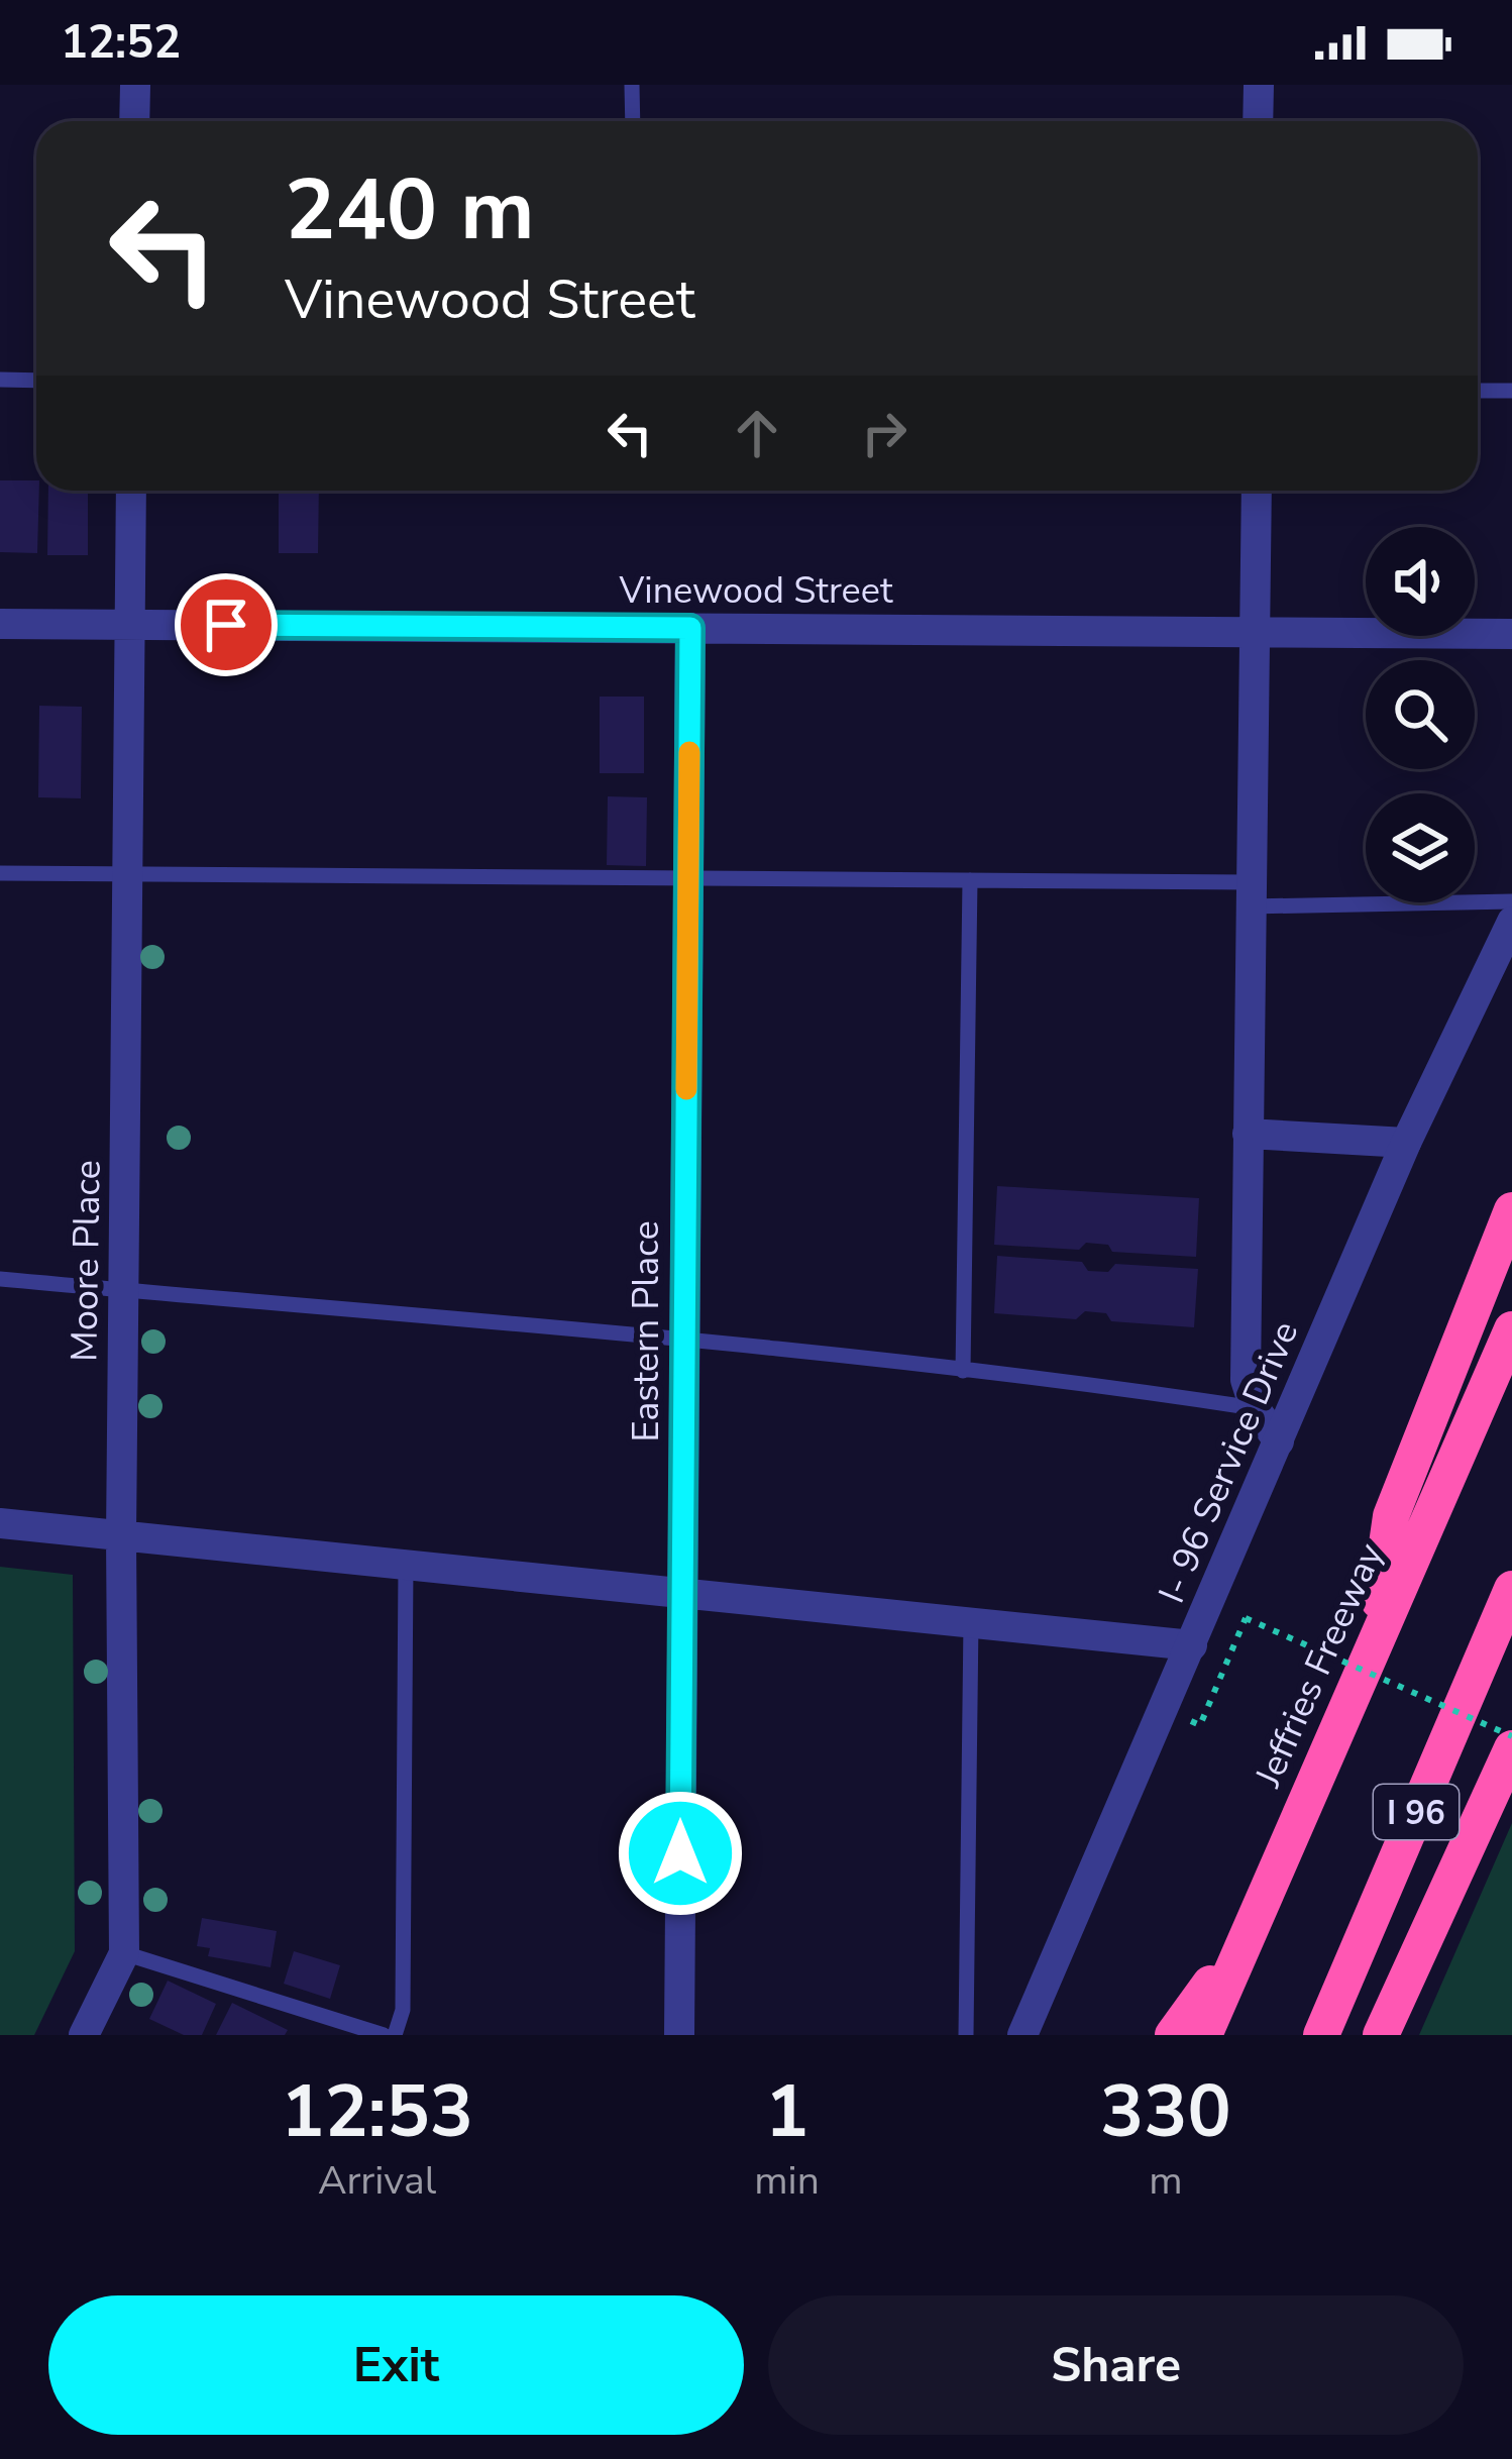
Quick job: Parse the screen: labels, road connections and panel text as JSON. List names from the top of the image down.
{
  "streets": {
    "highway": ["Jeffries Freeway", "I 96"],
    "street": [
      "Vinewood Street",
      "Moore Place",
      "Eastern Place",
      "I- 96 Service Drive"
    ]
  },
  "crossings": [
    ["Vinewood Street", "Moore Place"],
    ["Vinewood Street", "Eastern Place"]
  ],
  "page": {
    "status": "12:52",
    "turn": ["240 m", "Vinewood Street"],
    "eta": [
      "12:53",
      "Arrival",
      "1",
      "min",
      "330",
      "m"
    ],
    "buttons": ["Exit", "Share"]
  }
}
